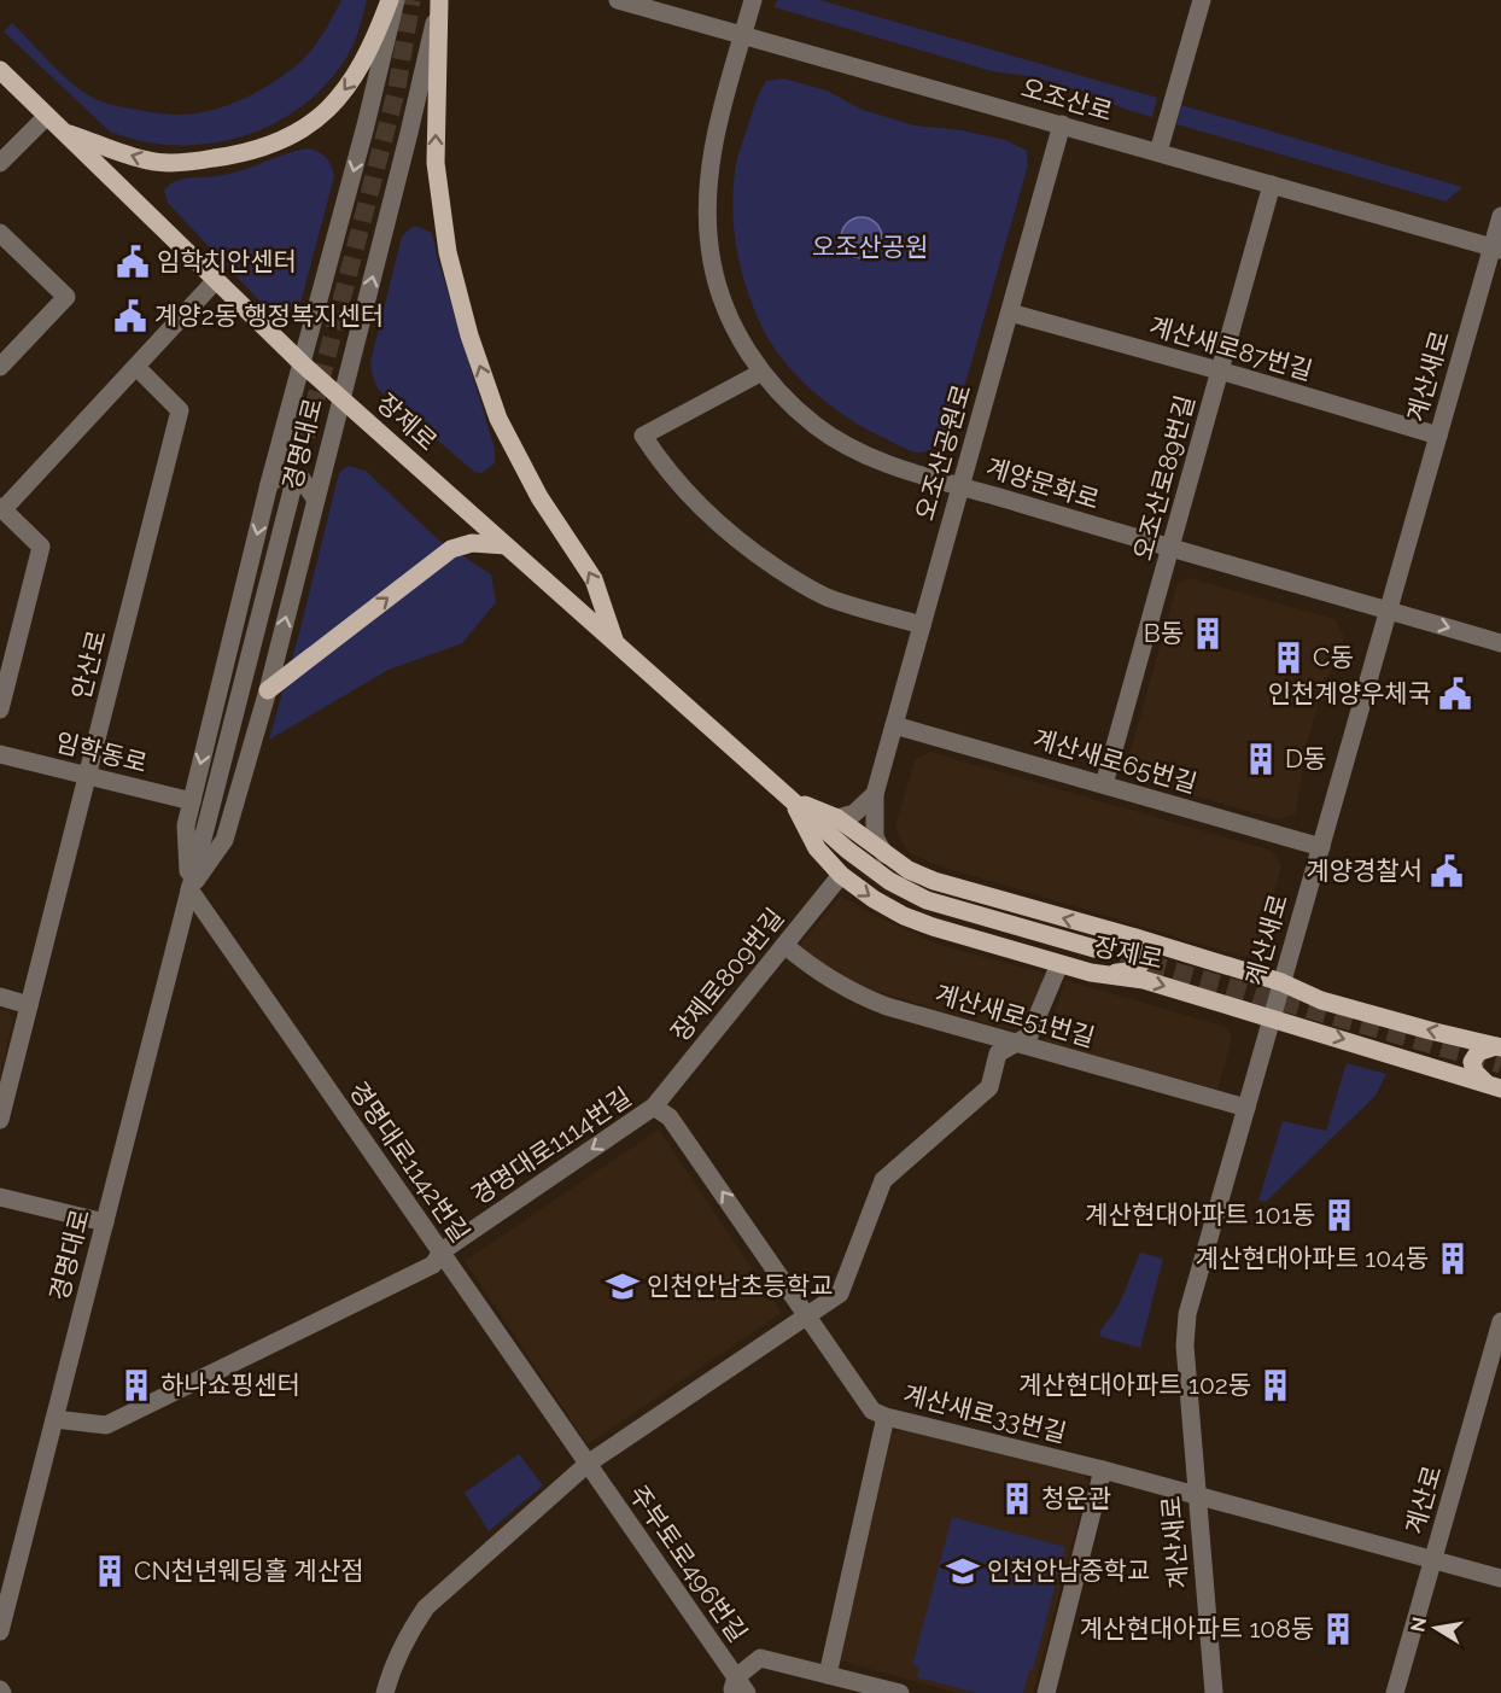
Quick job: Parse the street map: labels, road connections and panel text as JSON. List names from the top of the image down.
{
  "streets": {
    "main road": ["장제로"],
    "street": [
      "오조산로",
      "계산새로87번길",
      "계산새로",
      "경명대로",
      "오조산공원로",
      "오조산로89번길",
      "계양문화로",
      "안산로",
      "임학동로",
      "계산새로65번길",
      "장제로809번길",
      "계산새로51번길",
      "경명대로1114번길",
      "경명대로1142번길",
      "계산새로33번길",
      "계산로",
      "주부토로496번길"
    ]
  },
  "crossings": [
    ["오조산로", "계산새로"],
    ["오조산로", "오조산공원로"],
    ["오조산로", "오조산로89번길"],
    ["오조산로", "계양문화로"],
    ["계산새로87번길", "계산새로"],
    ["계산새로87번길", "오조산공원로"],
    ["계산새로87번길", "오조산로89번길"],
    ["계산새로", "장제로"],
    ["계산새로", "계양문화로"],
    ["계산새로", "계산새로65번길"],
    ["계산새로", "계산새로51번길"],
    ["계산새로", "계산새로33번길"],
    ["장제로", "경명대로"],
    ["장제로", "오조산공원로"],
    ["장제로", "장제로809번길"],
    ["경명대로", "임학동로"],
    ["경명대로", "경명대로1114번길"],
    ["경명대로", "경명대로1142번길"],
    ["오조산공원로", "계양문화로"],
    ["오조산공원로", "계산새로65번길"],
    ["오조산로89번길", "계양문화로"],
    ["오조산로89번길", "계산새로65번길"],
    ["안산로", "임학동로"],
    ["장제로809번길", "계산새로51번길"],
    ["장제로809번길", "경명대로1114번길"],
    ["장제로809번길", "계산새로33번길"],
    ["경명대로1114번길", "경명대로1142번길"],
    ["경명대로1114번길", "계산새로33번길"],
    ["경명대로1142번길", "주부토로496번길"],
    ["계산새로33번길", "계산로"]
  ],
  "one_way": ["경명대로1114번길"],
  "parks": ["오조산공원"],
  "places": {
    "public building": [
      "임학치안센터",
      "계양2동 행정복지센터",
      "인천계양우체국",
      "계양경찰서"
    ],
    "building": [
      "B동",
      "C동",
      "D동",
      "계산현대아파트 101동",
      "계산현대아파트 104동",
      "하나쇼핑센터",
      "계산현대아파트 102동",
      "청운관",
      "CN천년웨딩홀 계산점",
      "계산현대아파트 108동"
    ],
    "school or university": ["인천안남초등학교", "인천안남중학교"]
  },
  "north": "left"
}
